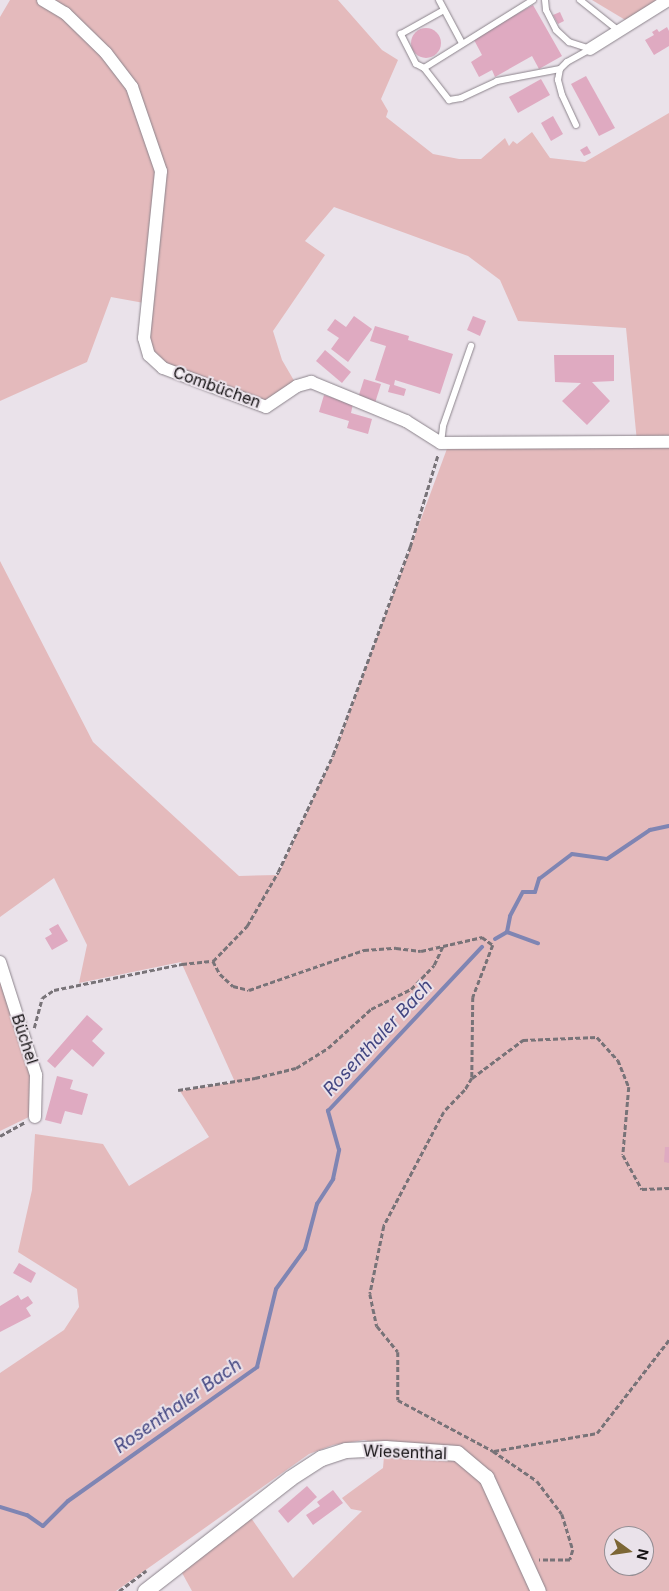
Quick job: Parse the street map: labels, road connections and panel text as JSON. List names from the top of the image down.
{
  "streets": {
    "street": ["Combüchen", "Büchel", "Wiesenthal"]
  },
  "water": ["Rosenthaler Bach"],
  "north": "right"
}
